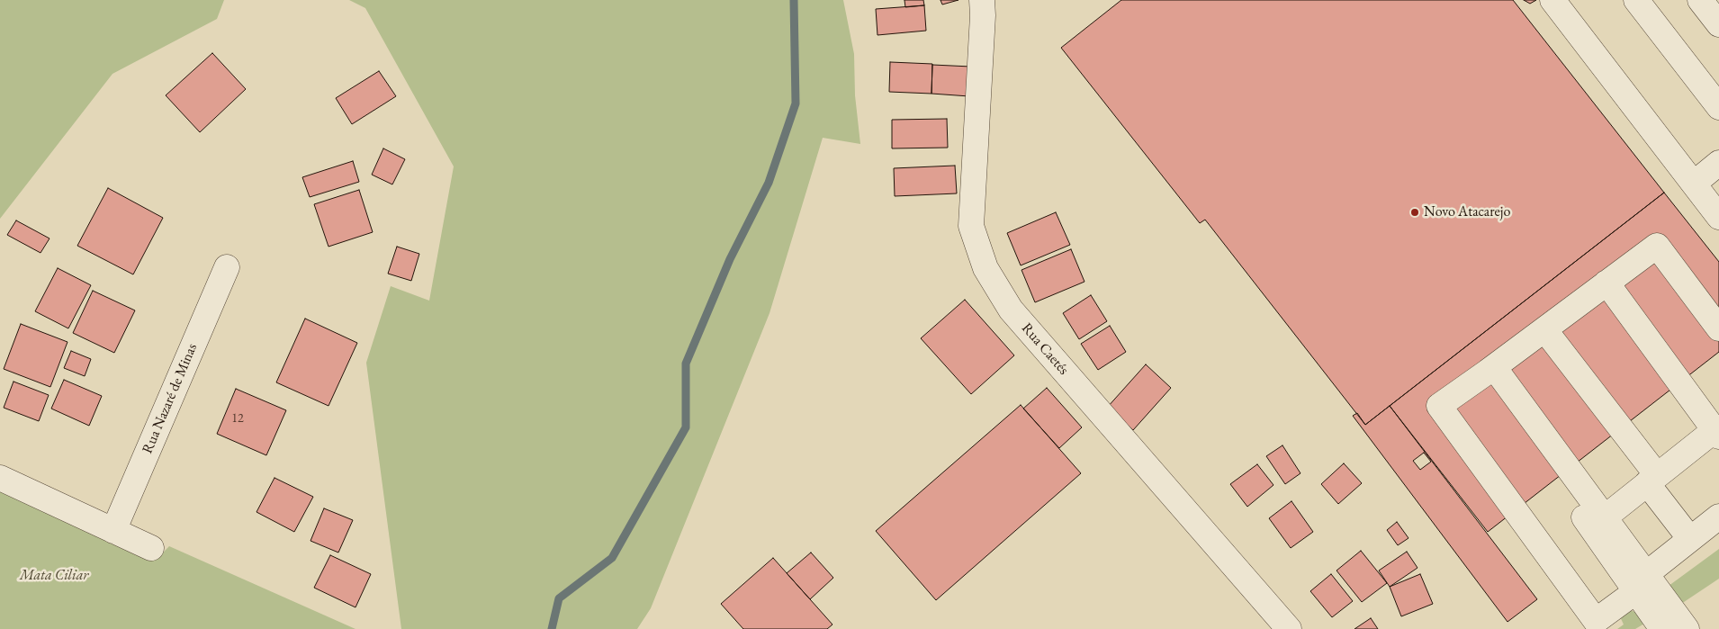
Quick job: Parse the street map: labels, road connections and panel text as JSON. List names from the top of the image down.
{
  "streets": {
    "street": ["Rua Caetés", "Rua Nazaré de Minas"]
  },
  "parks": ["Mata Ciliar"],
  "places": ["Novo Atacarejo"],
  "house_numbers": ["12"]
}
